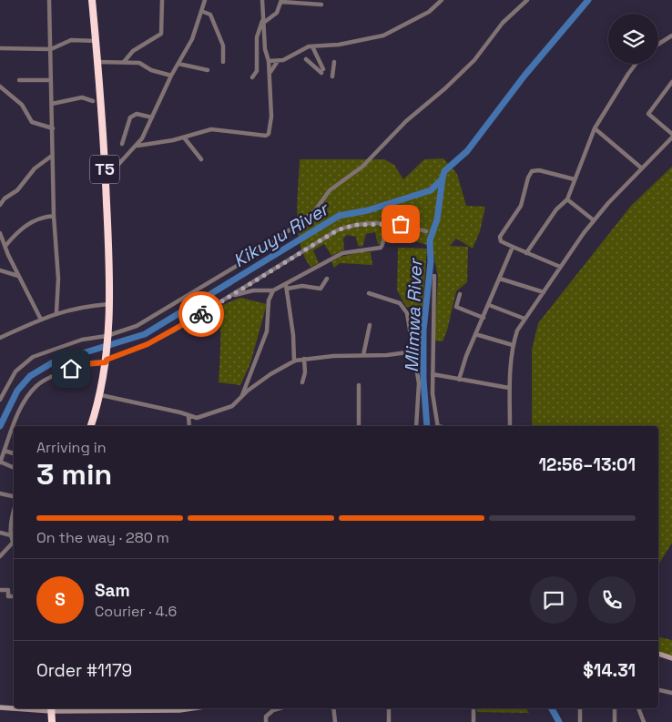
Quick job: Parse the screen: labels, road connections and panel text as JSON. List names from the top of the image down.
{
  "streets": {
    "highway": ["T5"]
  },
  "water": ["Kikuyu River", "Mlimwa River"],
  "page": {
    "heading": ["3 min", "Arriving in", "12:56–13:01"],
    "panel": [
      "Sam",
      "Courier · 4.6",
      "Order #1179",
      "$14.31"
    ],
    "bar": "On the way · 280 m",
    "round": "S"
  }
}
